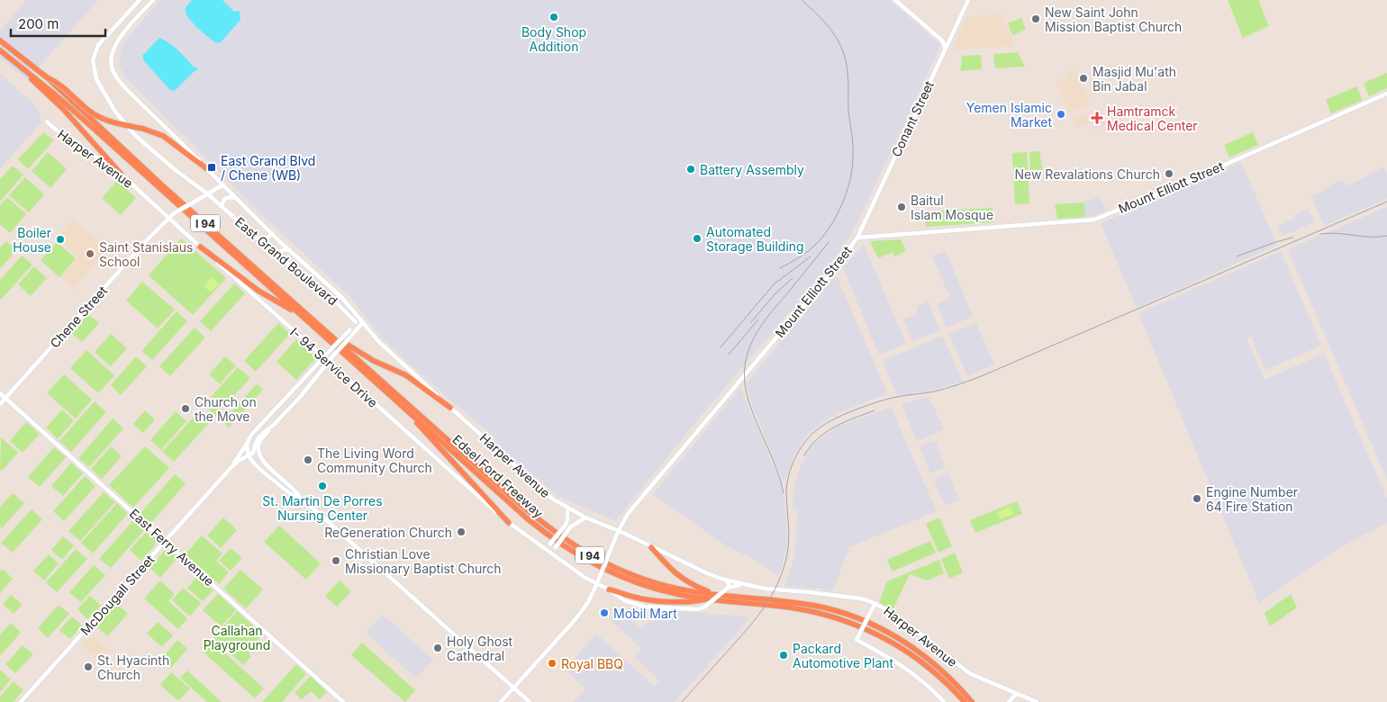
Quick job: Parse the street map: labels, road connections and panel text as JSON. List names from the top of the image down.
{
  "streets": {
    "highway": ["I 94", "Edsel Ford Freeway"],
    "main road": [
      "Conant Street",
      "Harper Avenue",
      "Mount Elliott Street",
      "East Grand Boulevard",
      "Chene Street",
      "I- 94 Service Drive",
      "East Ferry Avenue",
      "McDougall Street"
    ]
  },
  "crossings": [
    ["Conant Street", "Mount Elliott Street"],
    ["Harper Avenue", "Mount Elliott Street"],
    ["Harper Avenue", "East Grand Boulevard"],
    ["Harper Avenue", "Chene Street"],
    ["Harper Avenue", "I- 94 Service Drive"],
    ["I 94", "Edsel Ford Freeway"],
    ["East Grand Boulevard", "Chene Street"],
    ["Chene Street", "East Ferry Avenue"],
    ["East Ferry Avenue", "McDougall Street"]
  ],
  "parks": ["Callahan Playground"],
  "places": {
    "other": [
      "Body Shop Addition",
      "New Saint John Mission Baptist Church",
      "Masjid Mu'ath Bin Jabal",
      "Yemen Islamic Market",
      "Battery Assembly",
      "New Revalations Church",
      "Baitul Islam Mosque",
      "Automated Storage Building",
      "Boiler House",
      "Saint Stanislaus School",
      "Church on the Move",
      "The Living Word Community Church",
      "St. Martin De Porres Nursing Center",
      "Engine Number 64 Fire Station",
      "ReGeneration Church",
      "Christian Love Missionary Baptist Church",
      "Mobil Mart",
      "Holy Ghost Cathedral",
      "Packard Automotive Plant",
      "Royal BBQ",
      "St. Hyacinth Church"
    ],
    "health": ["Hamtramck Medical Center"],
    "transit": ["East Grand Blvd / Chene (WB)"]
  },
  "scale_bar": "200 m"
}
